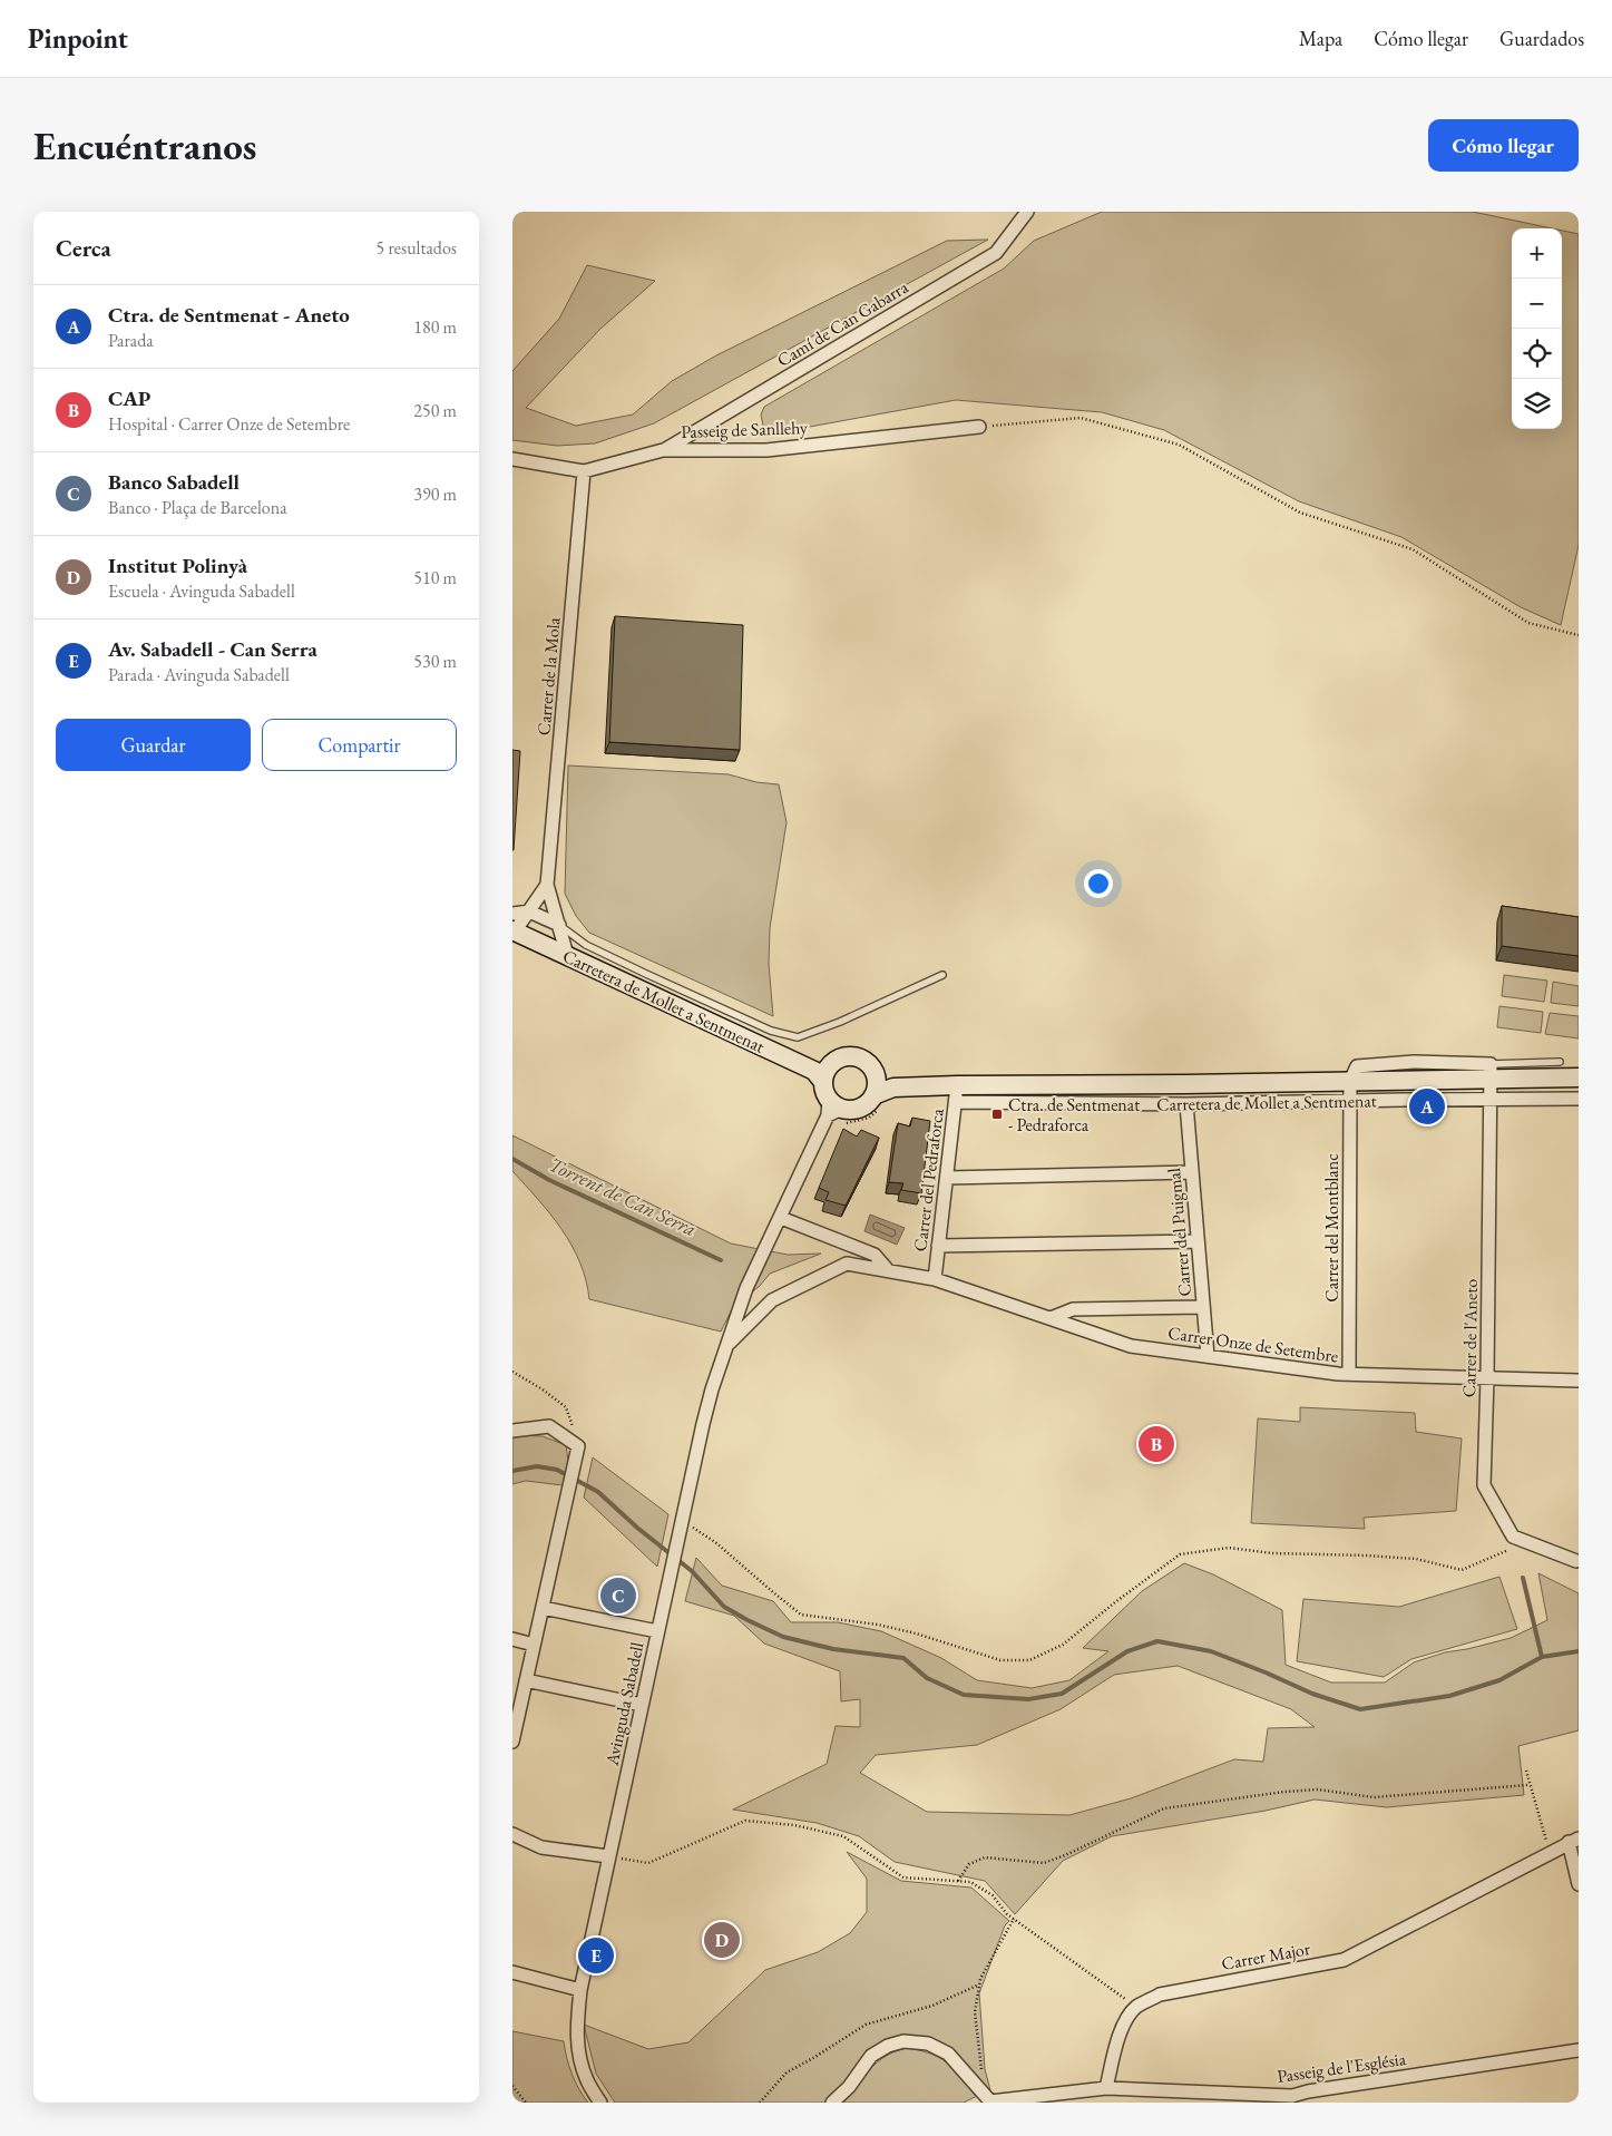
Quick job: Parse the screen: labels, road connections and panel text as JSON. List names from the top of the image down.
{
  "streets": {
    "street": [
      "Camí de Can Gabarra",
      "Passeig de Sanllehy",
      "Carrer de la Mola",
      "Carretera de Mollet a Sentmenat",
      "Carrer del Pedraforca",
      "Carrer del Montblanc",
      "Carrer del Puigmal",
      "Carrer de l'Aneto",
      "Carrer Onze de Setembre",
      "Avinguda Sabadell",
      "Carrer Major",
      "Passeig de l'Església"
    ]
  },
  "crossings": [
    ["Camí de Can Gabarra", "Passeig de Sanllehy"],
    ["Passeig de Sanllehy", "Carrer de la Mola"],
    ["Carrer de la Mola", "Carretera de Mollet a Sentmenat"],
    ["Carretera de Mollet a Sentmenat", "Carrer del Pedraforca"],
    ["Carretera de Mollet a Sentmenat", "Carrer del Montblanc"],
    ["Carretera de Mollet a Sentmenat", "Carrer del Puigmal"],
    ["Carretera de Mollet a Sentmenat", "Carrer de l'Aneto"],
    ["Carrer del Pedraforca", "Carrer Onze de Setembre"],
    ["Carrer del Pedraforca", "Avinguda Sabadell"],
    ["Carrer del Montblanc", "Carrer Onze de Setembre"],
    ["Carrer del Puigmal", "Carrer Onze de Setembre"],
    ["Carrer de l'Aneto", "Carrer Onze de Setembre"],
    ["Carrer Onze de Setembre", "Avinguda Sabadell"]
  ],
  "water": ["Torrent de Can Serra"],
  "places": {
    "transit": ["Ctra. de Sentmenat - Pedraforca"]
  },
  "page": {
    "header": "Pinpoint",
    "nav": ["Mapa", "Cómo llegar", "Guardados"],
    "buttons": [
      "Cómo llegar",
      ["Guardar", "Compartir"]
    ],
    "title": "Encuéntranos",
    "heading": ["Cerca", "5 resultados"],
    "map_buttons": ["+", "−"],
    "list": [
      {
        "mark": "A",
        "name": "Ctra. de Sentmenat - Aneto",
        "note": "Parada",
        "value": "180 m"
      },
      {
        "mark": "B",
        "name": "CAP",
        "note": "Hospital · Carrer Onze de Setembre",
        "value": "250 m"
      },
      {
        "mark": "C",
        "name": "Banco Sabadell",
        "note": "Banco · Plaça de Barcelona",
        "value": "390 m"
      },
      {
        "mark": "D",
        "name": "Institut Polinyà",
        "note": "Escuela · Avinguda Sabadell",
        "value": "510 m"
      },
      {
        "mark": "E",
        "name": "Av. Sabadell - Can Serra",
        "note": "Parada · Avinguda Sabadell",
        "value": "530 m"
      }
    ],
    "pins": [
      "A",
      "B",
      "C",
      "D",
      "E"
    ]
  }
}
